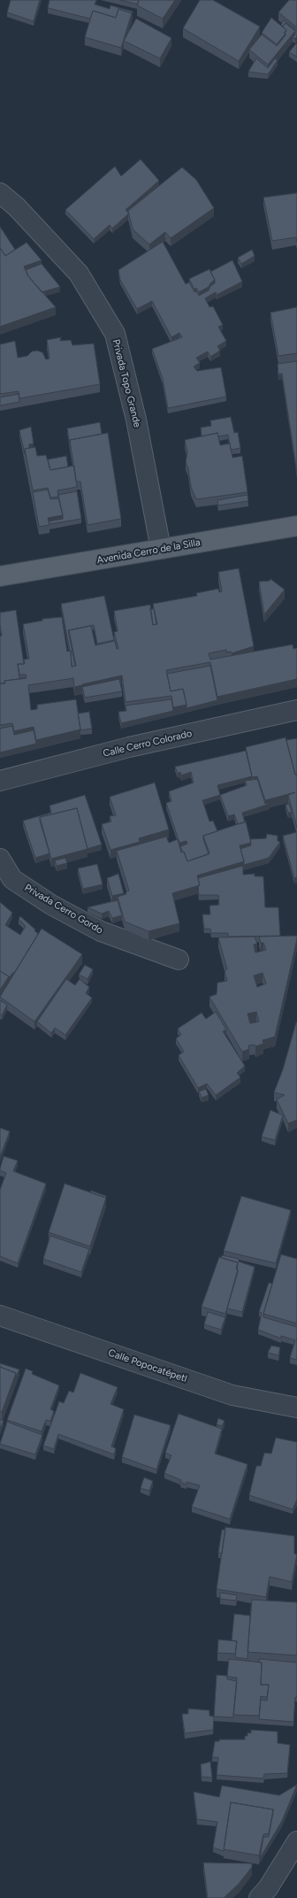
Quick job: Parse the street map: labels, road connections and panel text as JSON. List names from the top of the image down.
{
  "streets": {
    "main road": ["Avenida Cerro de la Silla"],
    "street": [
      "Privada Topo Grande",
      "Calle Cerro Colorado",
      "Privada Cerro Gordo",
      "Calle Popocatépetl"
    ]
  },
  "crossings": [
    ["Privada Topo Grande", "Avenida Cerro de la Silla"]
  ]
}
